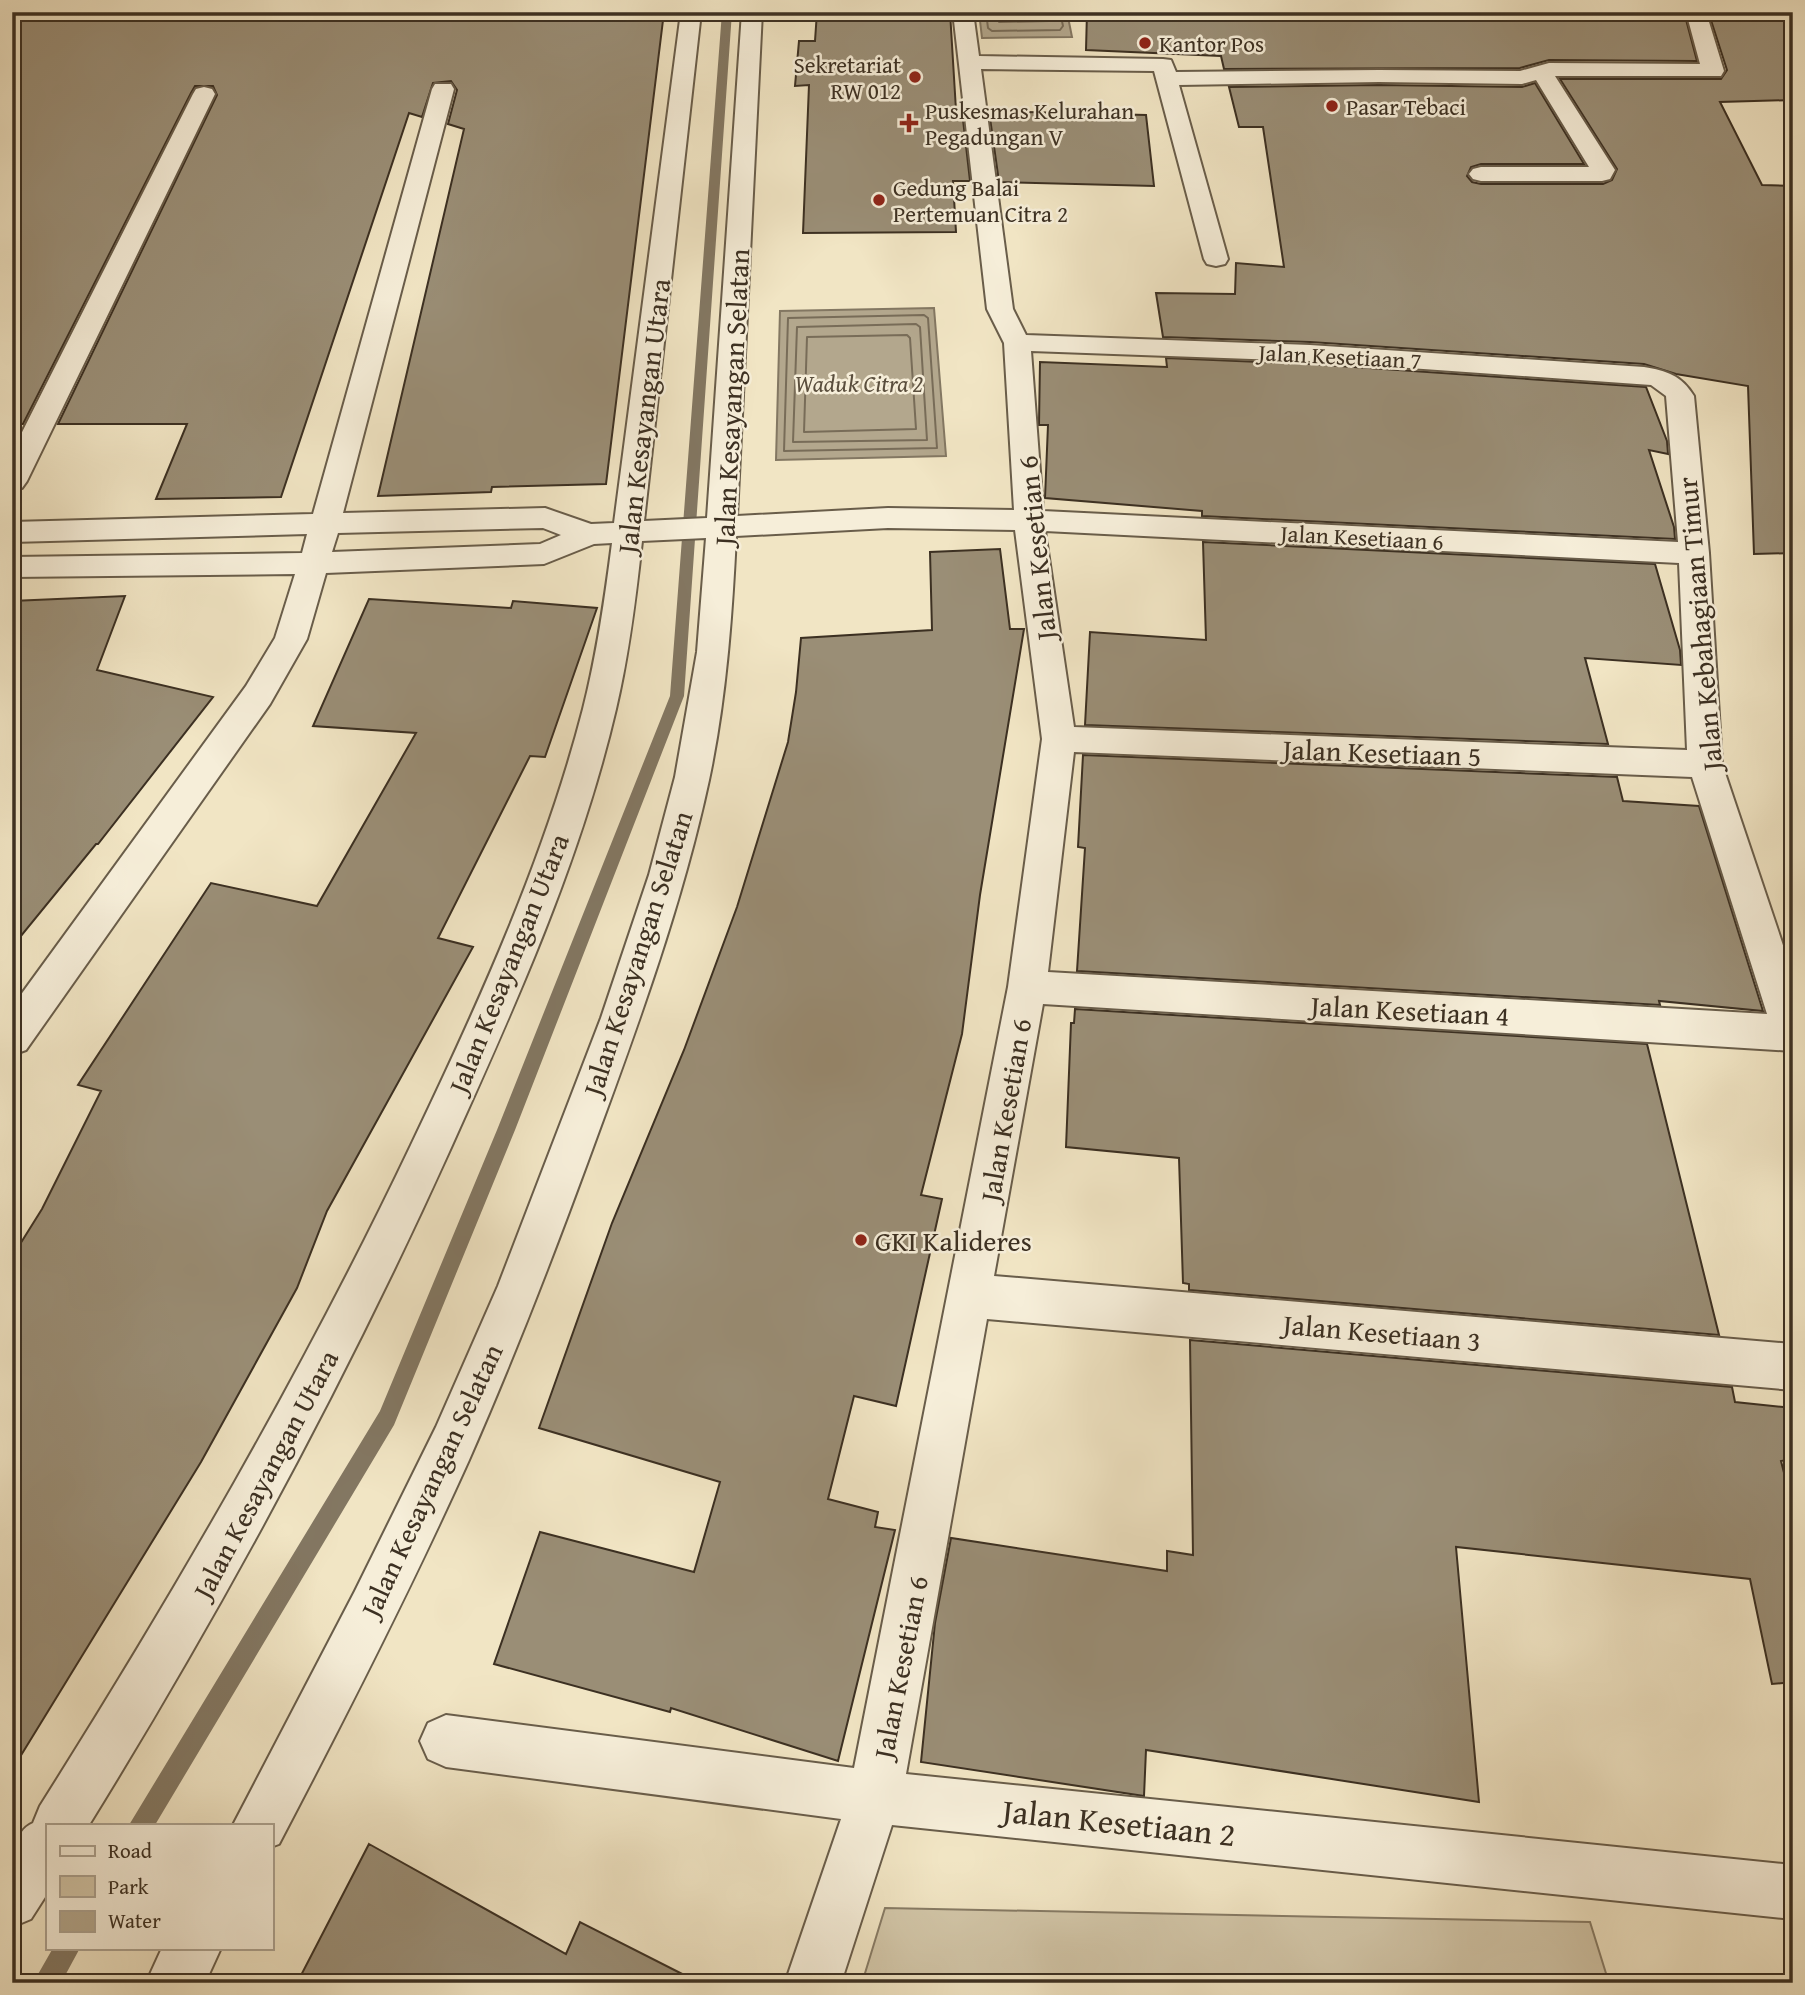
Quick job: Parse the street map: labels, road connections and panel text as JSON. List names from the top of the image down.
{
  "streets": {
    "street": [
      "Jalan Kesetiaan 7",
      "Jalan Kesayangan Selatan",
      "Jalan Kesayangan Utara",
      "Jalan Kesetiaan 6",
      "Jalan Kesetian 6",
      "Jalan Kebahagiaan Timur",
      "Jalan Kesetiaan 5",
      "Jalan Kesetiaan 4",
      "Jalan Kesetiaan 3",
      "Jalan Kesetiaan 2"
    ]
  },
  "crossings": [
    ["Jalan Kesetiaan 7", "Jalan Kesetian 6"],
    ["Jalan Kesetiaan 7", "Jalan Kebahagiaan Timur"],
    ["Jalan Kesayangan Selatan", "Jalan Kesetiaan 6"],
    ["Jalan Kesayangan Utara", "Jalan Kesetiaan 6"],
    ["Jalan Kesetiaan 6", "Jalan Kesetian 6"],
    ["Jalan Kesetiaan 6", "Jalan Kebahagiaan Timur"],
    ["Jalan Kesetian 6", "Jalan Kesetiaan 5"],
    ["Jalan Kesetian 6", "Jalan Kesetiaan 4"],
    ["Jalan Kesetian 6", "Jalan Kesetiaan 3"],
    ["Jalan Kesetian 6", "Jalan Kesetiaan 2"],
    ["Jalan Kebahagiaan Timur", "Jalan Kesetiaan 5"],
    ["Jalan Kebahagiaan Timur", "Jalan Kesetiaan 4"]
  ],
  "water": ["Waduk Citra 2"],
  "places": {
    "other": [
      "Kantor Pos",
      "Sekretariat RW 012",
      "Pasar Tebaci",
      "Gedung Balai Pertemuan Citra 2",
      "GKI Kalideres"
    ],
    "health": ["Puskesmas Kelurahan Pegadungan V"]
  },
  "legend": ["Road", "Park", "Water"]
}
